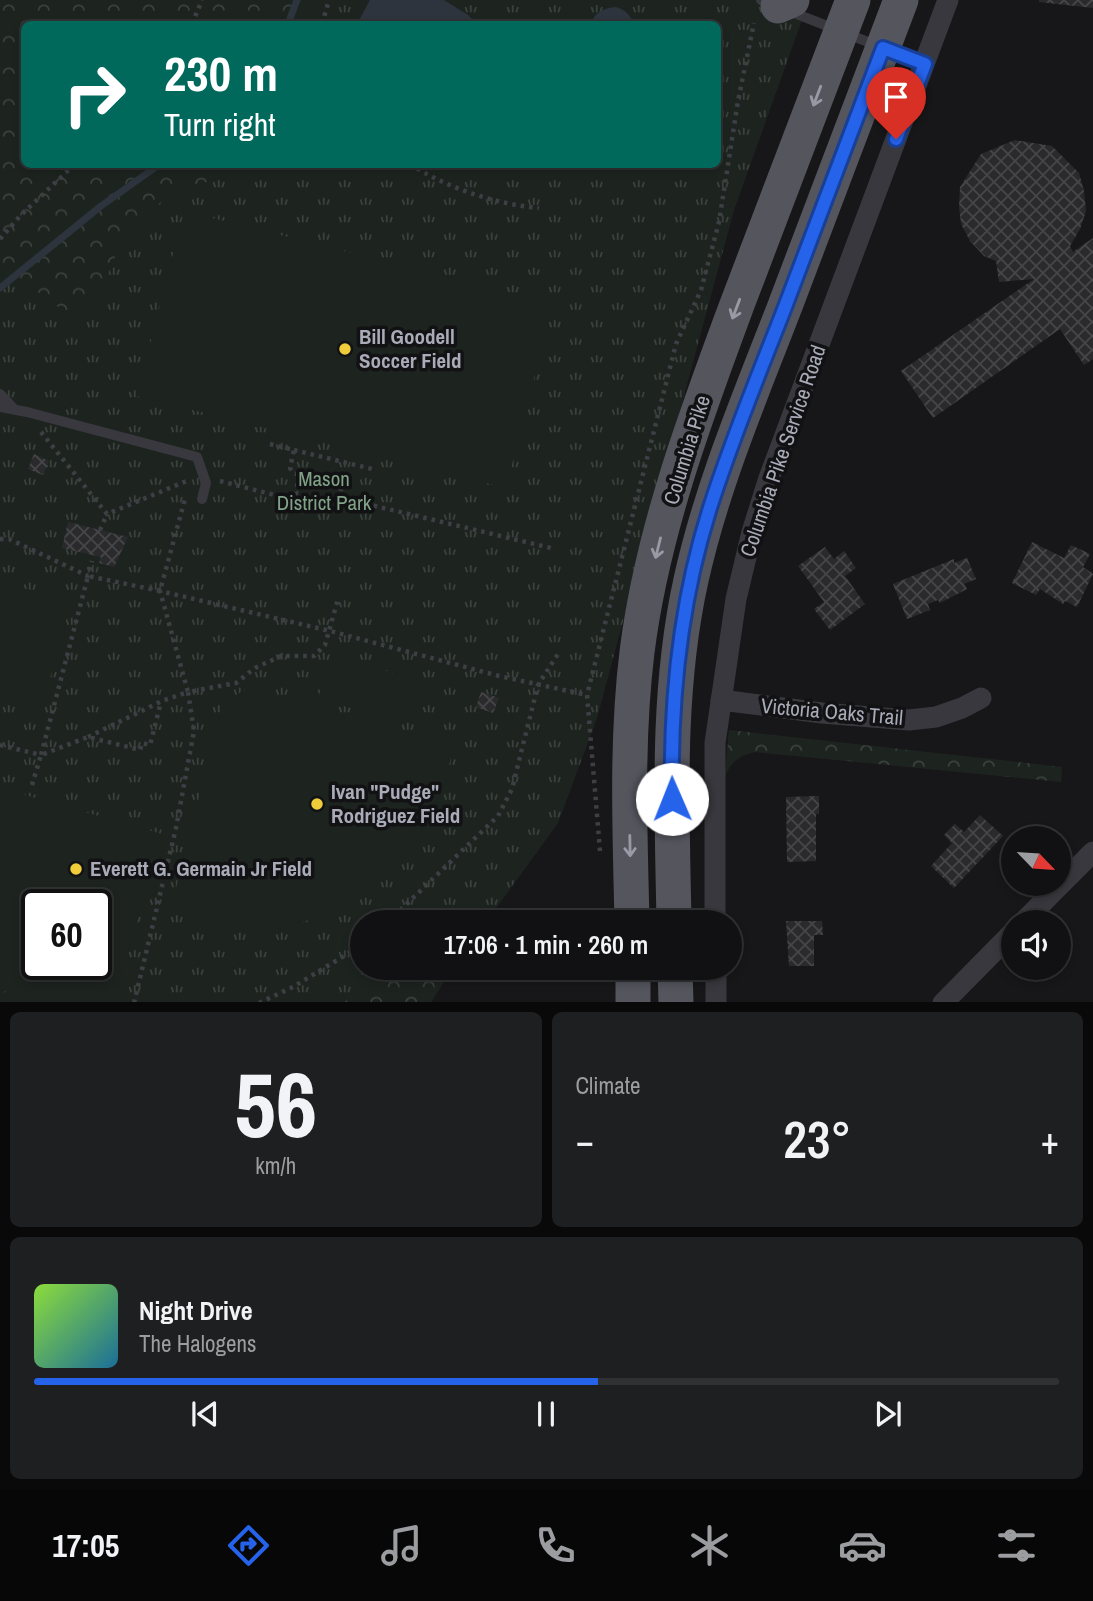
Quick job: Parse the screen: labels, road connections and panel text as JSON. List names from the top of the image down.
{
  "streets": {
    "main road": ["Columbia Pike"],
    "street": ["Columbia Pike Service Road", "Victoria Oaks Trail"]
  },
  "crossings": [
    ["Columbia Pike Service Road", "Victoria Oaks Trail"]
  ],
  "parks": ["Mason District Park"],
  "places": ["Bill Goodell Soccer Field", "Ivan \"Pudge\" Rodriguez Field", "Everett G. Germain Jr Field"],
  "north": "bottom right",
  "page": {
    "turn": ["230 m", "Turn right"],
    "limit": "60",
    "trip": "17:06 · 1 min · 260 m",
    "tile": [
      ["56", "km/h"],
      "Climate"
    ],
    "heat": ["−", "23°", "+"],
    "song": ["Night Drive", "The Halogens"],
    "tabs": "17:05"
  }
}
